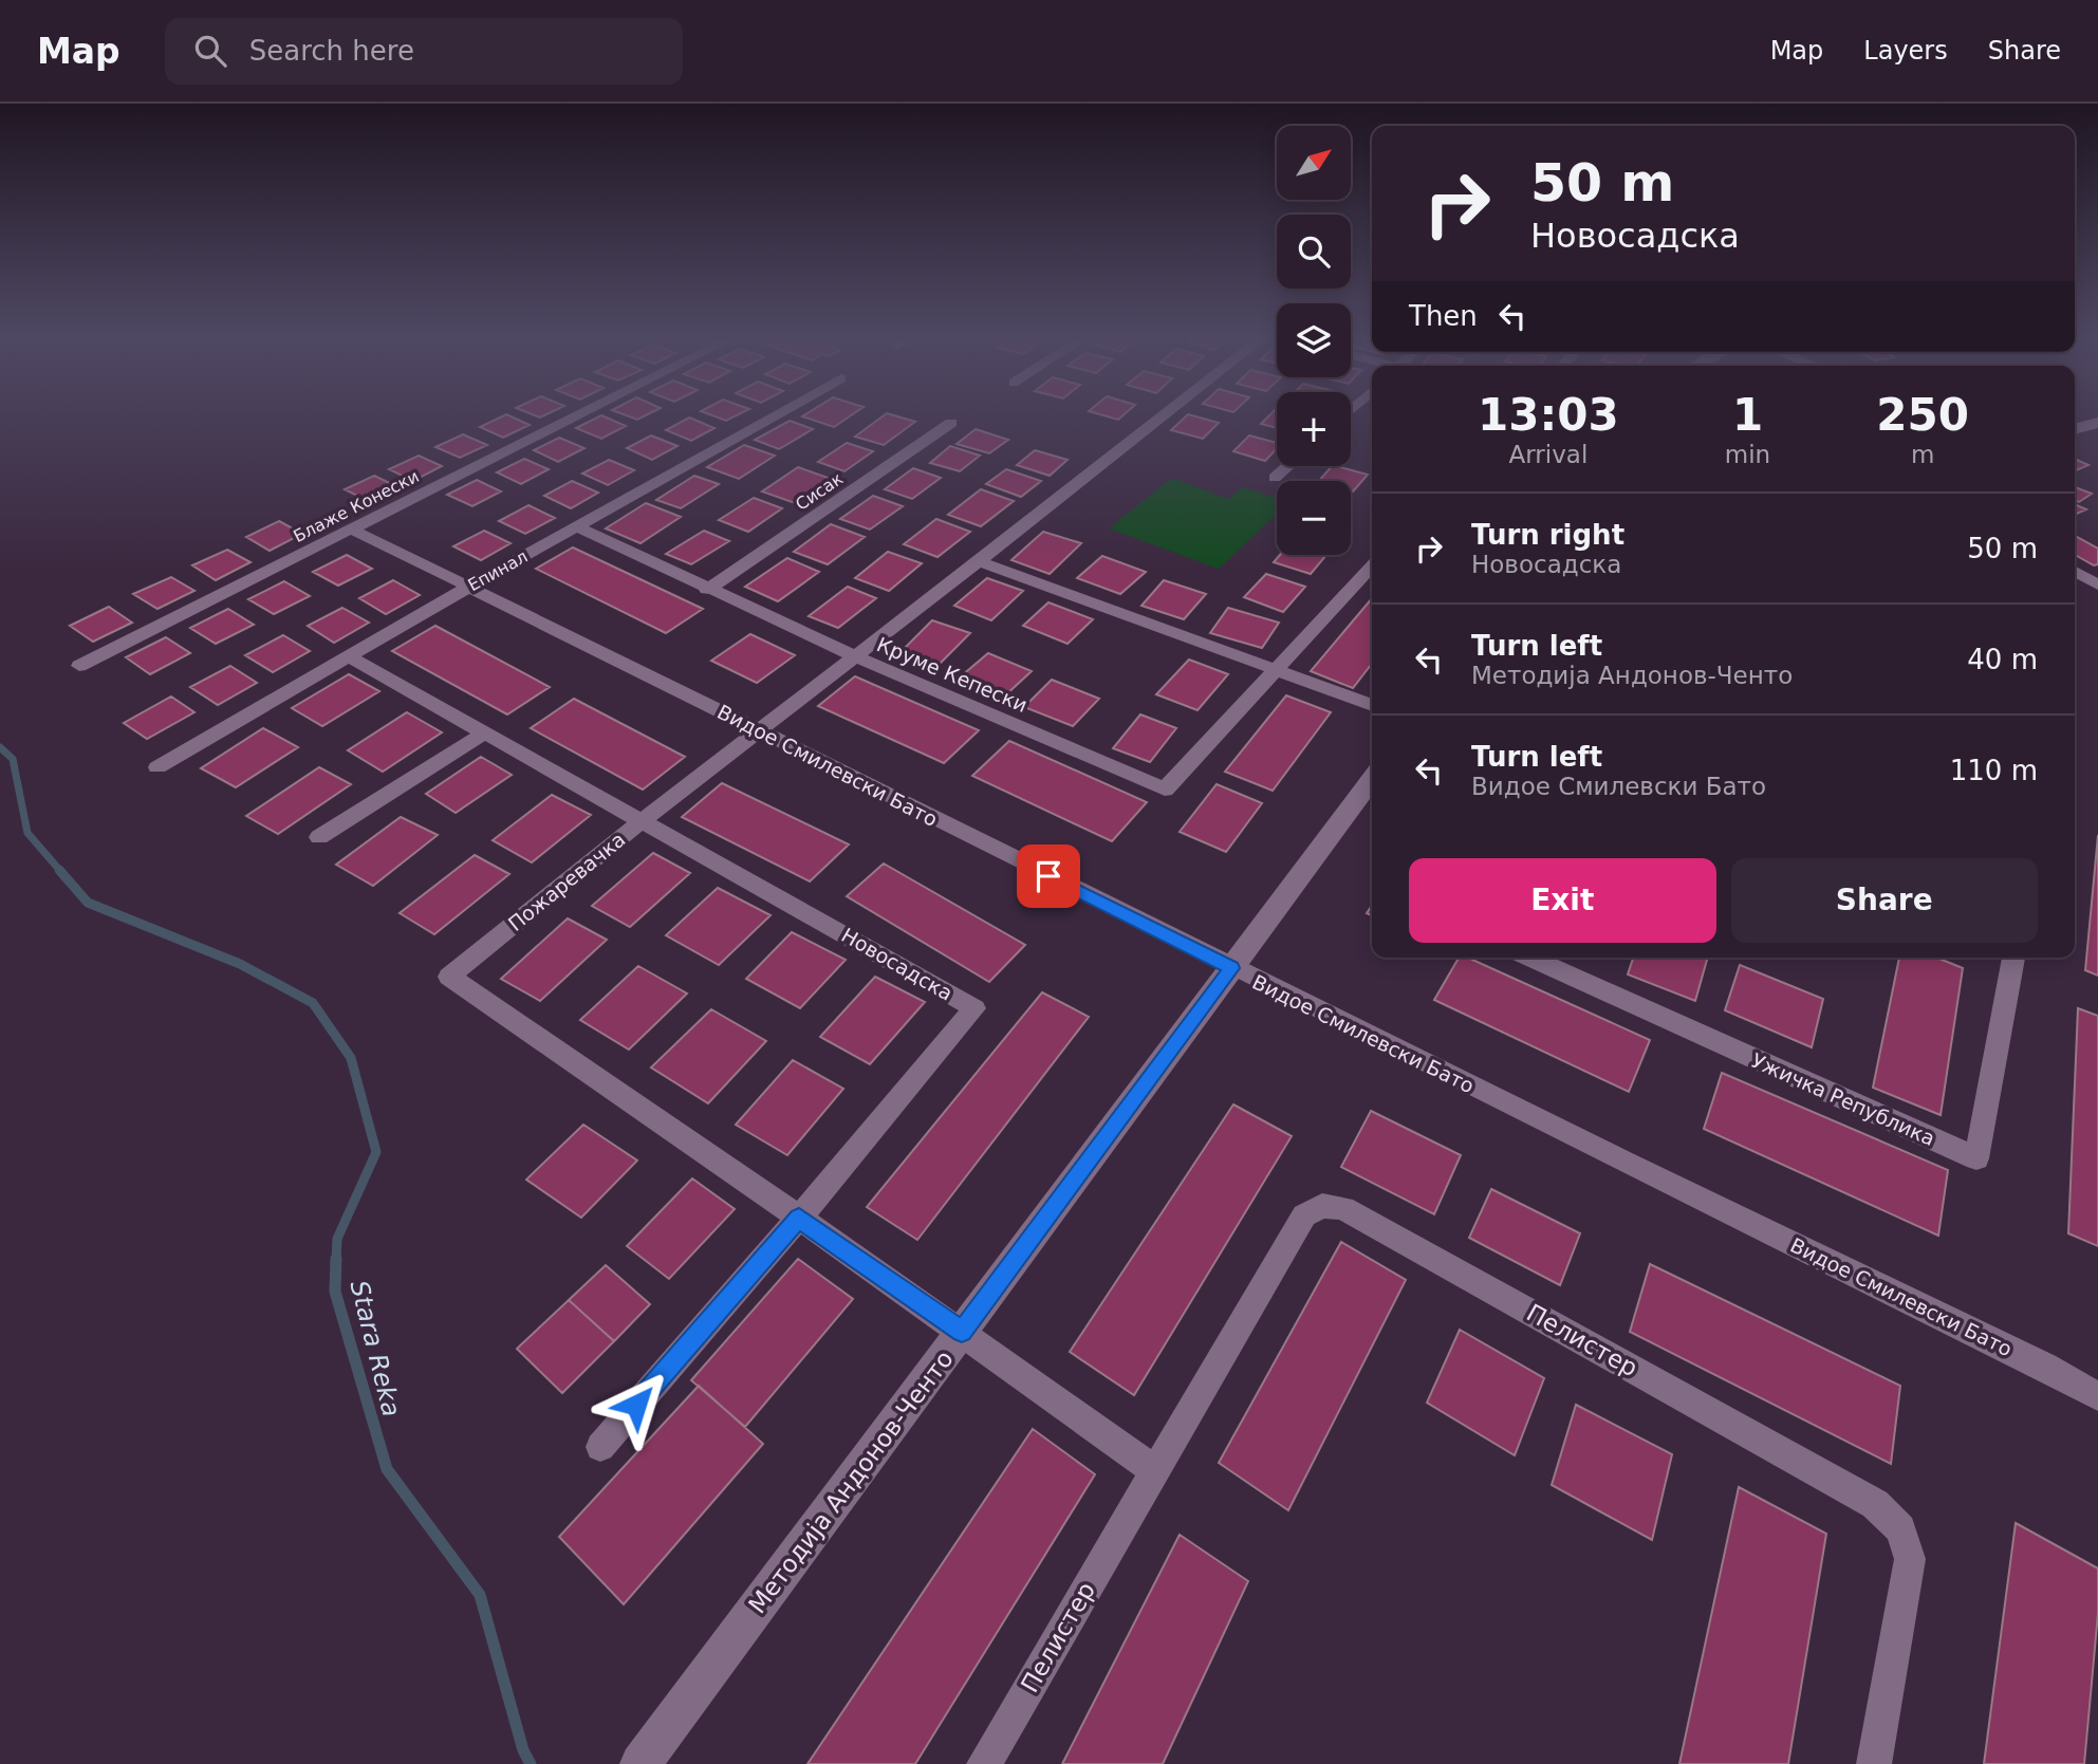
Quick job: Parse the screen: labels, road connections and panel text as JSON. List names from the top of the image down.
{
  "streets": {
    "street": [
      "Сисак",
      "Блаже Конески",
      "Епинал",
      "Круме Кепески",
      "Видое Смилевски Бато",
      "Пожаревачка",
      "Новосадска",
      "Ужичка Република",
      "Пелистер",
      "Методија Андонов-Ченто"
    ]
  },
  "crossings": [
    ["Сисак", "Круме Кепески"],
    ["Блаже Конески", "Видое Смилевски Бато"],
    ["Епинал", "Круме Кепески"],
    ["Епинал", "Видое Смилевски Бато"],
    ["Епинал", "Новосадска"],
    ["Круме Кепески", "Пожаревачка"],
    ["Видое Смилевски Бато", "Пожаревачка"],
    ["Видое Смилевски Бато", "Методија Андонов-Ченто"],
    ["Пожаревачка", "Новосадска"]
  ],
  "water": ["Stara Reka"],
  "north": "top right",
  "page": {
    "header": "Map",
    "search": "Search here",
    "nav": ["Map", "Layers", "Share"],
    "map_buttons": ["+", "−"],
    "turn": ["50 m", "Новосадска"],
    "then": "Then",
    "eta": [
      "13:03",
      "Arrival",
      "1",
      "min",
      "250",
      "m"
    ],
    "list": [
      {
        "name": "Turn right",
        "note": "Новосадска",
        "value": "50 m"
      },
      {
        "name": "Turn left",
        "note": "Методија Андонов-Ченто",
        "value": "40 m"
      },
      {
        "name": "Turn left",
        "note": "Видое Смилевски Бато",
        "value": "110 m"
      }
    ],
    "buttons": ["Exit", "Share"]
  }
}
